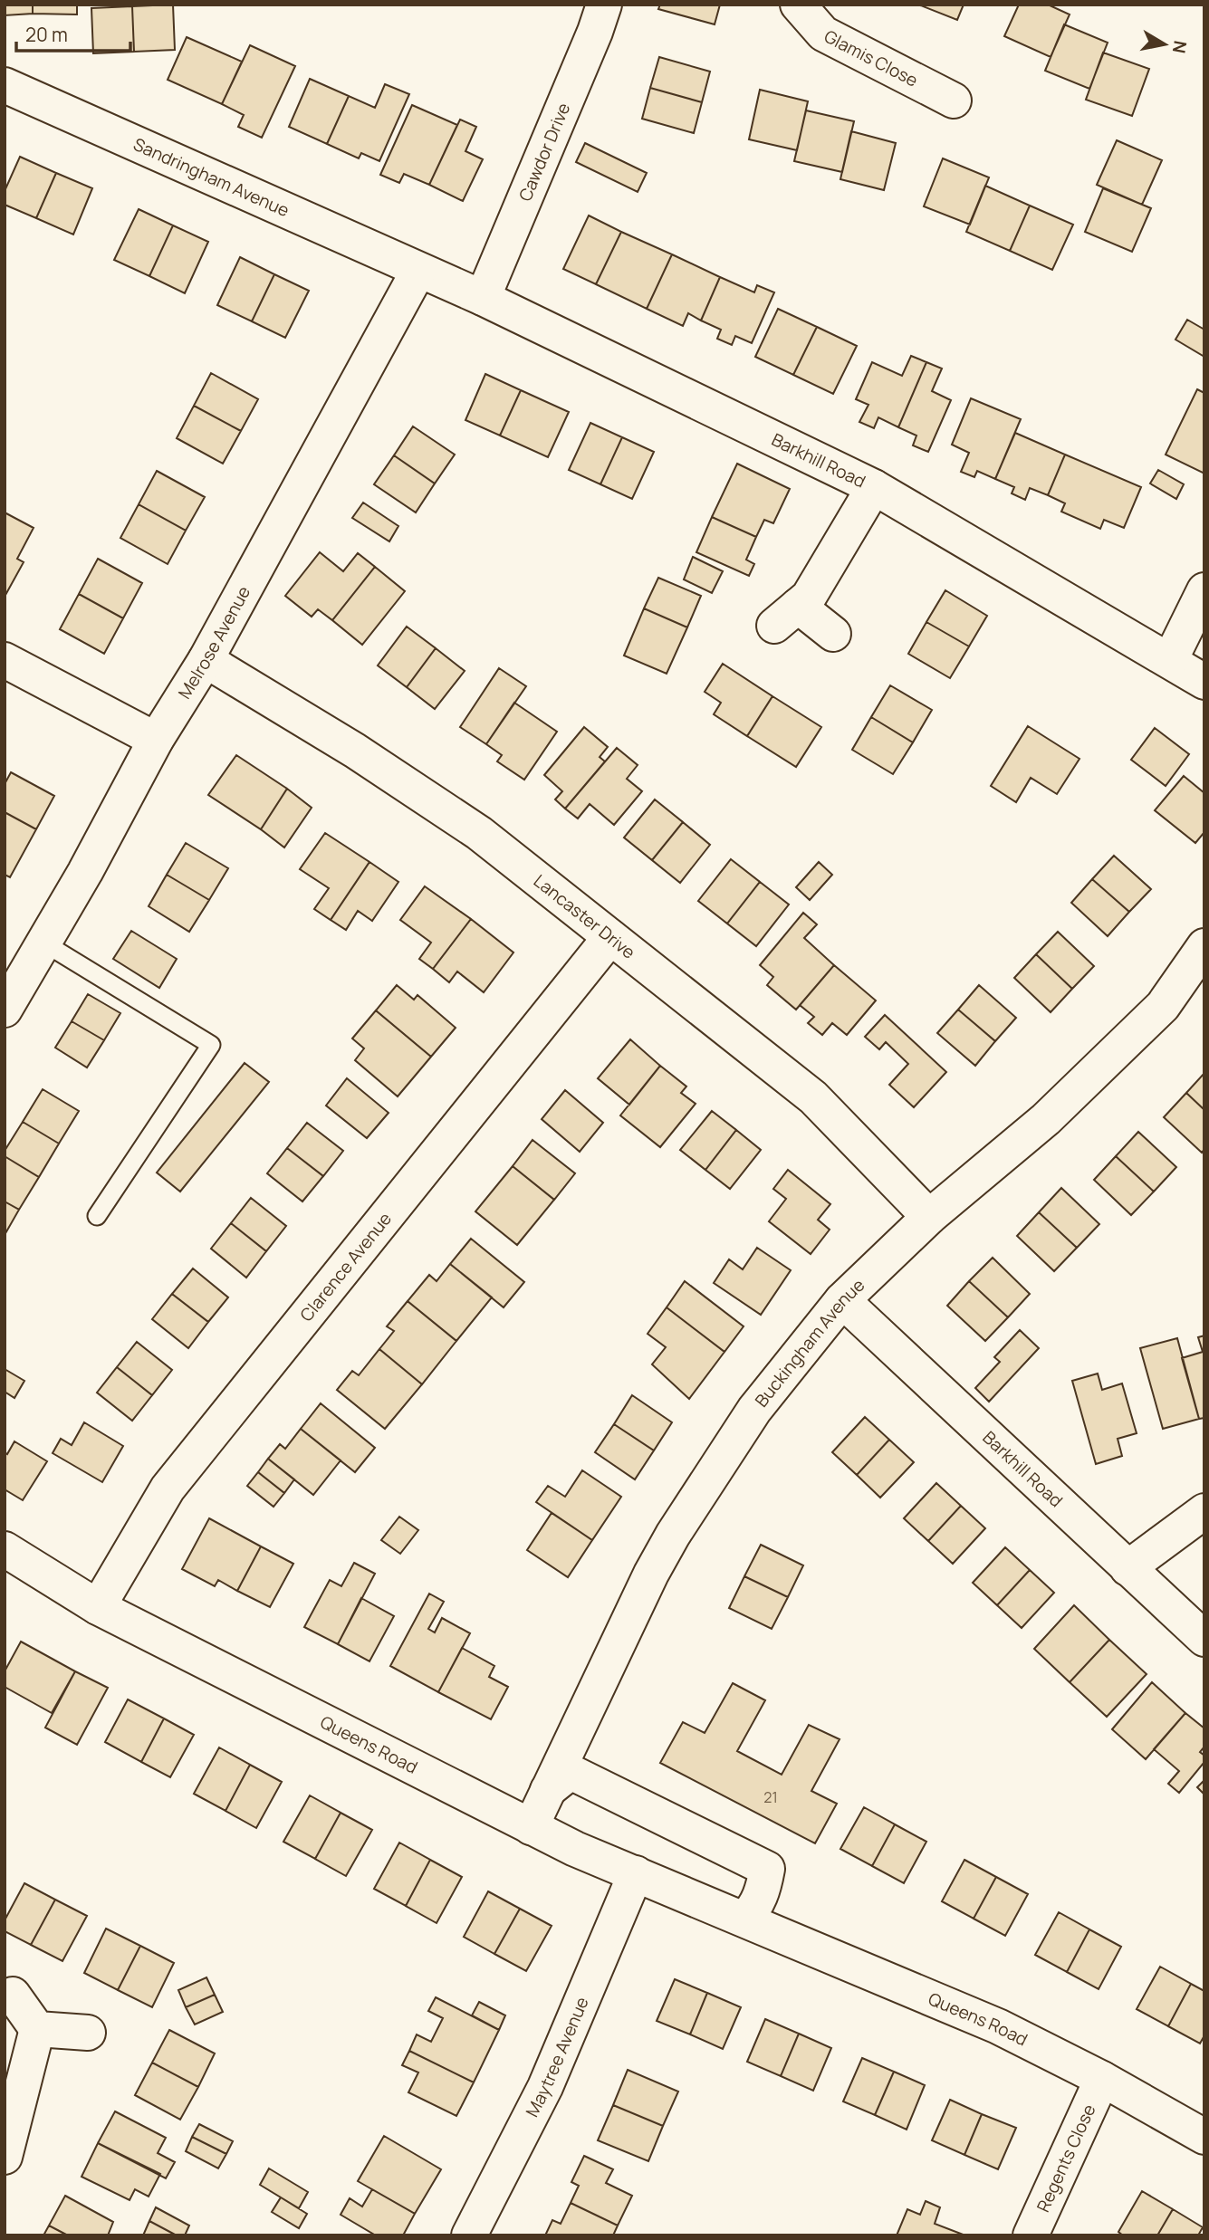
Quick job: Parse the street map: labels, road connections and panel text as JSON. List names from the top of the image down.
{
  "streets": {
    "street": [
      "Glamis Close",
      "Cawdor Drive",
      "Sandringham Avenue",
      "Barkhill Road",
      "Melrose Avenue",
      "Lancaster Drive",
      "Clarence Avenue",
      "Buckingham Avenue",
      "Queens Road",
      "Maytree Avenue",
      "Regents Close"
    ]
  },
  "crossings": [
    ["Cawdor Drive", "Barkhill Road"],
    ["Sandringham Avenue", "Barkhill Road"],
    ["Sandringham Avenue", "Melrose Avenue"],
    ["Barkhill Road", "Melrose Avenue"],
    ["Barkhill Road", "Buckingham Avenue"],
    ["Melrose Avenue", "Lancaster Drive"],
    ["Lancaster Drive", "Clarence Avenue"],
    ["Lancaster Drive", "Buckingham Avenue"],
    ["Clarence Avenue", "Queens Road"],
    ["Buckingham Avenue", "Queens Road"],
    ["Queens Road", "Maytree Avenue"],
    ["Queens Road", "Regents Close"]
  ],
  "house_numbers": ["21"],
  "scale_bar": "20 m",
  "north": "right"
}
